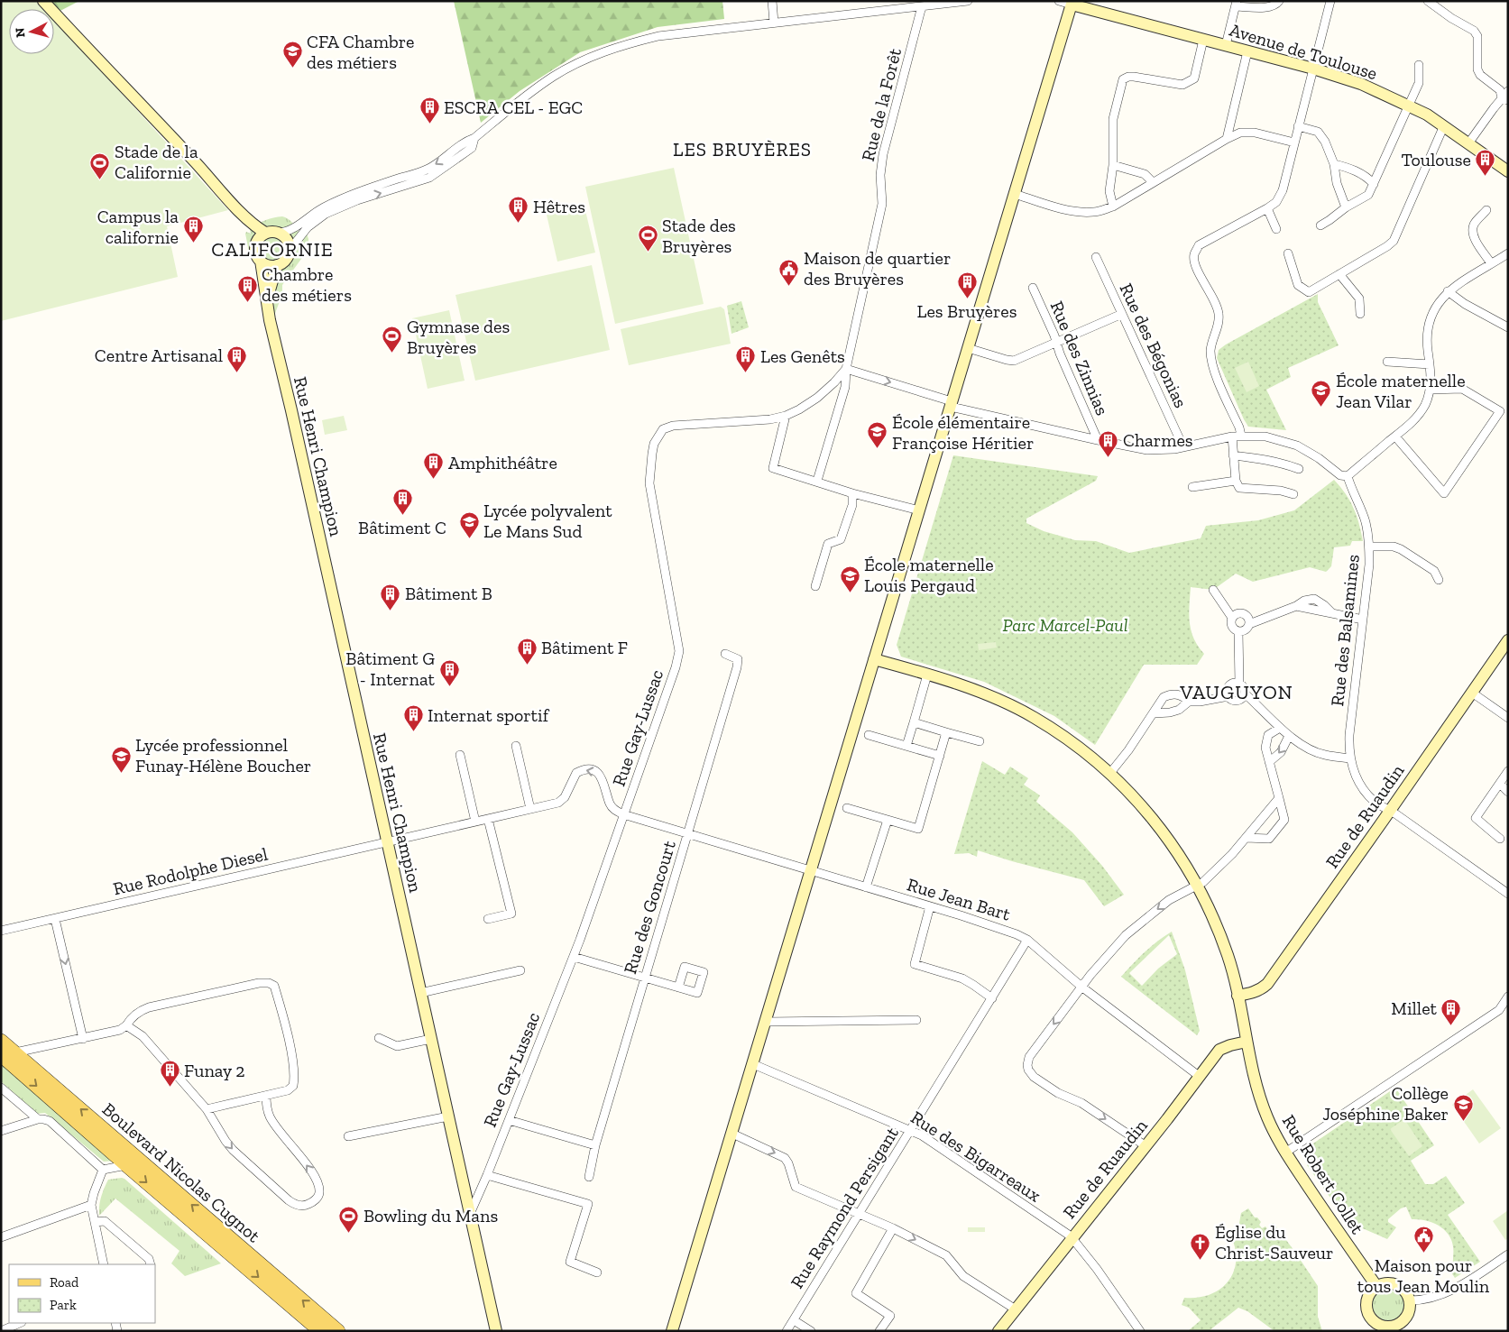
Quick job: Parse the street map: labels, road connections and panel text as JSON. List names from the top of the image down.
{
  "streets": {
    "main road": ["Boulevard Nicolas Cugnot"],
    "street": [
      "Avenue de Toulouse",
      "Rue de la Forêt",
      "Rue des Bégonias",
      "Rue des Zinnias",
      "Rue Henri Champion",
      "Rue des Balsamines",
      "Rue Gay-Lussac",
      "Rue de Ruaudin",
      "Rue Rodolphe Diesel",
      "Rue Jean Bart",
      "Rue des Goncourt",
      "Rue des Bigarreaux",
      "Rue Robert Collet",
      "Rue Raymond Persigant"
    ]
  },
  "crossings": [
    ["Rue de la Forêt", "Rue Gay-Lussac"],
    ["Rue Henri Champion", "Rue Gay-Lussac"],
    ["Rue Henri Champion", "Rue Rodolphe Diesel"],
    ["Rue des Balsamines", "Rue de Ruaudin"],
    ["Rue Gay-Lussac", "Rue Rodolphe Diesel"],
    ["Rue Gay-Lussac", "Rue Jean Bart"],
    ["Rue de Ruaudin", "Rue Jean Bart"],
    ["Rue de Ruaudin", "Rue des Bigarreaux"],
    ["Rue de Ruaudin", "Rue Robert Collet"],
    ["Rue Rodolphe Diesel", "Rue Jean Bart"],
    ["Rue Jean Bart", "Rue des Goncourt"],
    ["Rue Jean Bart", "Rue Raymond Persigant"],
    ["Rue des Bigarreaux", "Rue Raymond Persigant"]
  ],
  "districts": ["LES BRUYÈRES", "CALIFORNIE", "VAUGUYON"],
  "parks": ["Parc Marcel-Paul"],
  "places": {
    "school or university": [
      "CFA Chambre des métiers",
      "École maternelle Jean Vilar",
      "École élémentaire Françoise Héritier",
      "Lycée polyvalent Le Mans Sud",
      "École maternelle Louis Pergaud",
      "Lycée professionnel Funay-Hélène Boucher",
      "Collège Joséphine Baker"
    ],
    "building": [
      "ESCRA CEL - EGC",
      "Toulouse",
      "Hêtres",
      "Campus la californie",
      "Les Bruyères",
      "Chambre des métiers",
      "Centre Artisanal",
      "Les Genêts",
      "Charmes",
      "Amphithéâtre",
      "Bâtiment C",
      "Bâtiment B",
      "Bâtiment F",
      "Bâtiment G - Internat",
      "Internat sportif",
      "Millet",
      "Funay 2"
    ],
    "sports": [
      "Stade de la Californie",
      "Stade des Bruyères",
      "Gymnase des Bruyères",
      "Bowling du Mans"
    ],
    "public building": ["Maison de quartier des Bruyères", "Maison pour tous Jean Moulin"],
    "church": ["Église du Christ-Sauveur"]
  },
  "legend": ["Road", "Park"],
  "north": "left"
}
